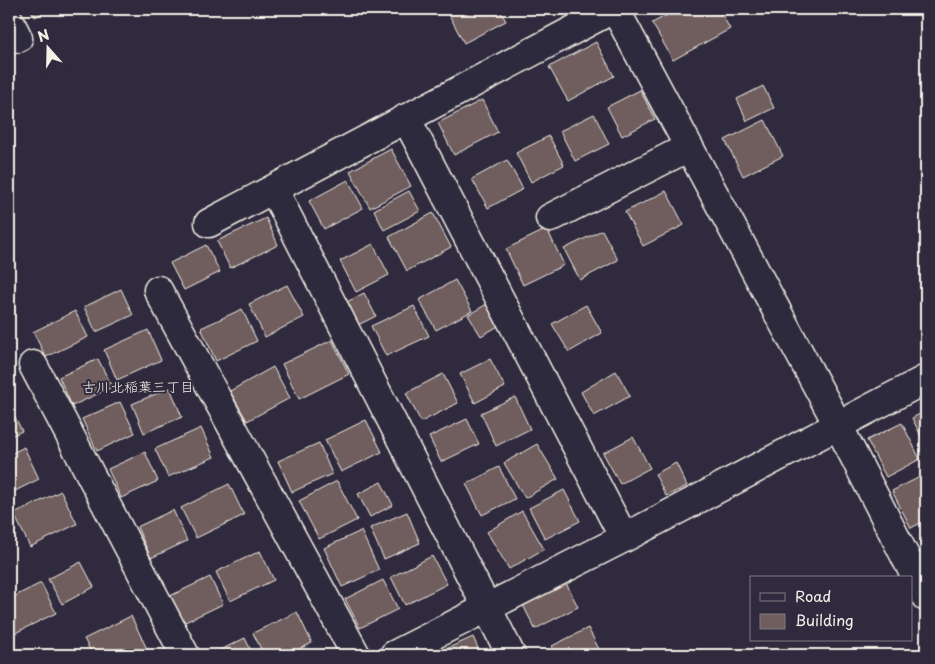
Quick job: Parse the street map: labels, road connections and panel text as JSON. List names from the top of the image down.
{
  "districts": ["古川北稲葉三丁目"],
  "legend": ["Road", "Building"],
  "north": "top"
}
